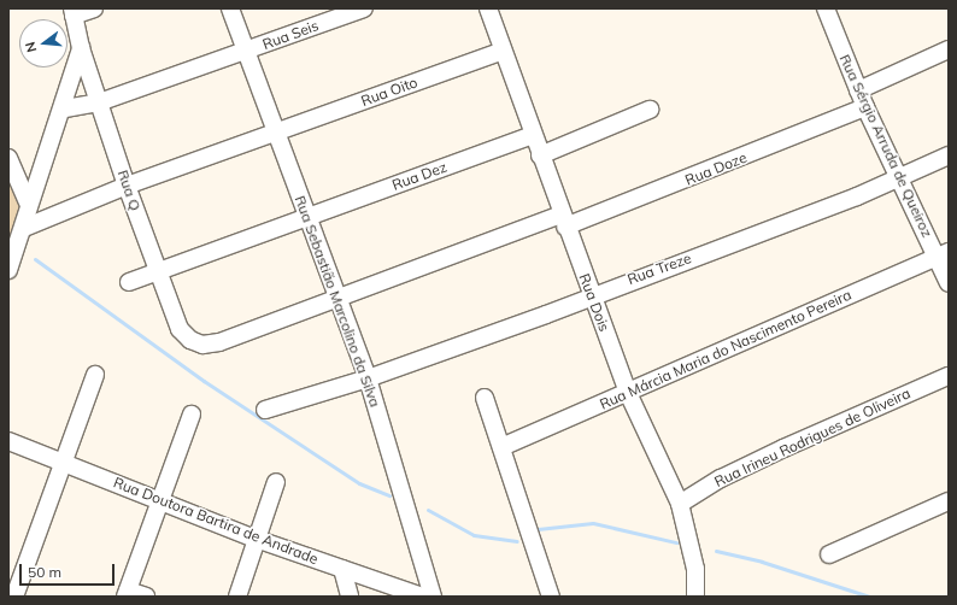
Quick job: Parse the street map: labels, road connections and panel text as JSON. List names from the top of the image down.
{
  "streets": {
    "street": [
      "Rua Seis",
      "Rua Oito",
      "Rua Sérgio Arruda de Queiroz",
      "Rua Doze",
      "Rua Dez",
      "Rua Q",
      "Rua Treze",
      "Rua Sebastião Marcolino da Silva",
      "Rua Dois",
      "Rua Márcia Maria do Nascimento Pereira",
      "Rua Irineu Rodrigues de Oliveira",
      "Rua Doutora Bartira de Andrade"
    ]
  },
  "crossings": [
    ["Rua Seis", "Rua Q"],
    ["Rua Seis", "Rua Sebastião Marcolino da Silva"],
    ["Rua Oito", "Rua Q"],
    ["Rua Oito", "Rua Sebastião Marcolino da Silva"],
    ["Rua Oito", "Rua Dois"],
    ["Rua Sérgio Arruda de Queiroz", "Rua Doze"],
    ["Rua Sérgio Arruda de Queiroz", "Rua Treze"],
    ["Rua Sérgio Arruda de Queiroz", "Rua Márcia Maria do Nascimento Pereira"],
    ["Rua Doze", "Rua Q"],
    ["Rua Doze", "Rua Sebastião Marcolino da Silva"],
    ["Rua Doze", "Rua Dois"],
    ["Rua Dez", "Rua Q"],
    ["Rua Dez", "Rua Sebastião Marcolino da Silva"],
    ["Rua Dez", "Rua Dois"],
    ["Rua Treze", "Rua Sebastião Marcolino da Silva"],
    ["Rua Treze", "Rua Dois"],
    ["Rua Dois", "Rua Márcia Maria do Nascimento Pereira"],
    ["Rua Dois", "Rua Irineu Rodrigues de Oliveira"]
  ],
  "scale_bar": "50 m",
  "north": "left"
}
